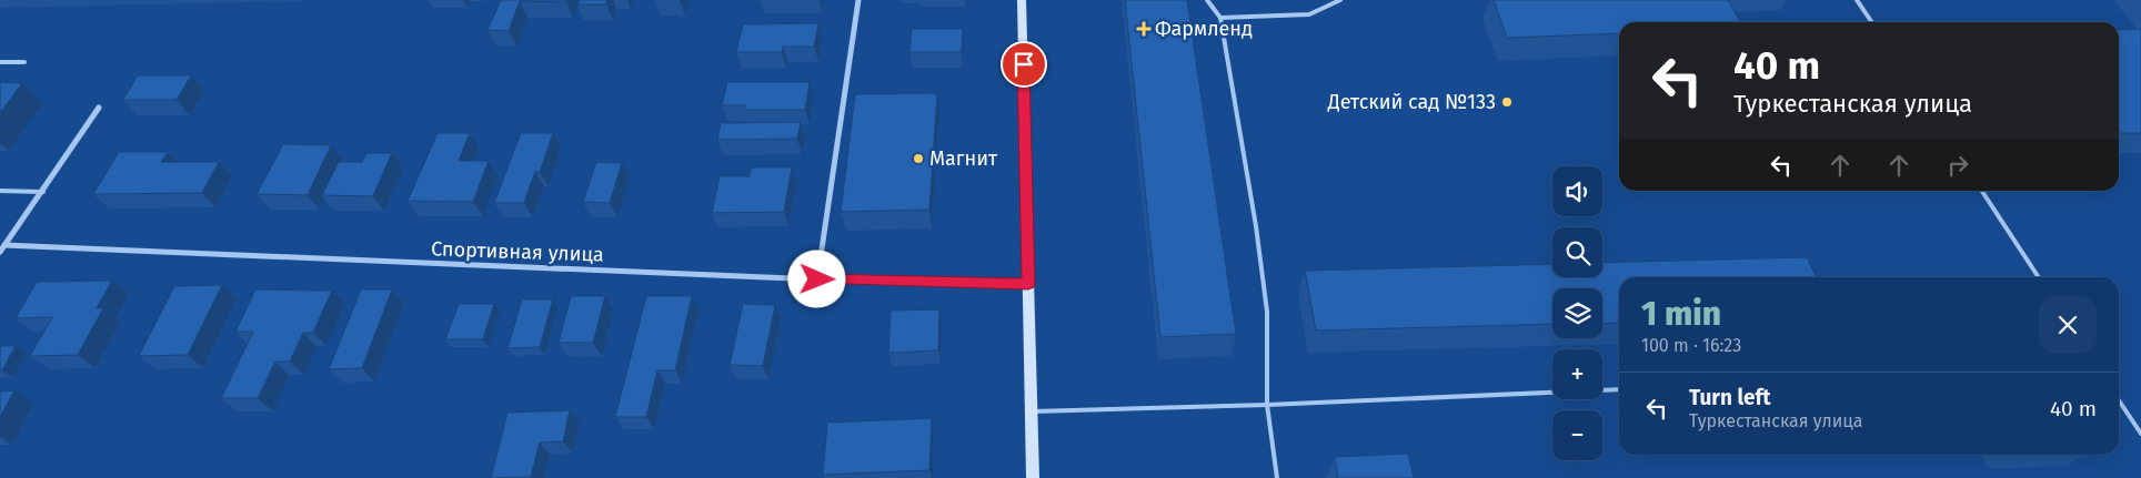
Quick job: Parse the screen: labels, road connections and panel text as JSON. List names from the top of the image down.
{
  "streets": {
    "street": ["Спортивная улица"]
  },
  "places": {
    "health": ["Фармленд"],
    "other": ["Детский сад №133", "Магнит"]
  },
  "page": {
    "turn": ["40 m", "Туркестанская улица"],
    "map_buttons": ["+", "−"],
    "heading": ["1 min", "100 m · 16:23"],
    "list": [
      {
        "name": "Turn left",
        "note": "Туркестанская улица",
        "value": "40 m"
      }
    ]
  }
}
